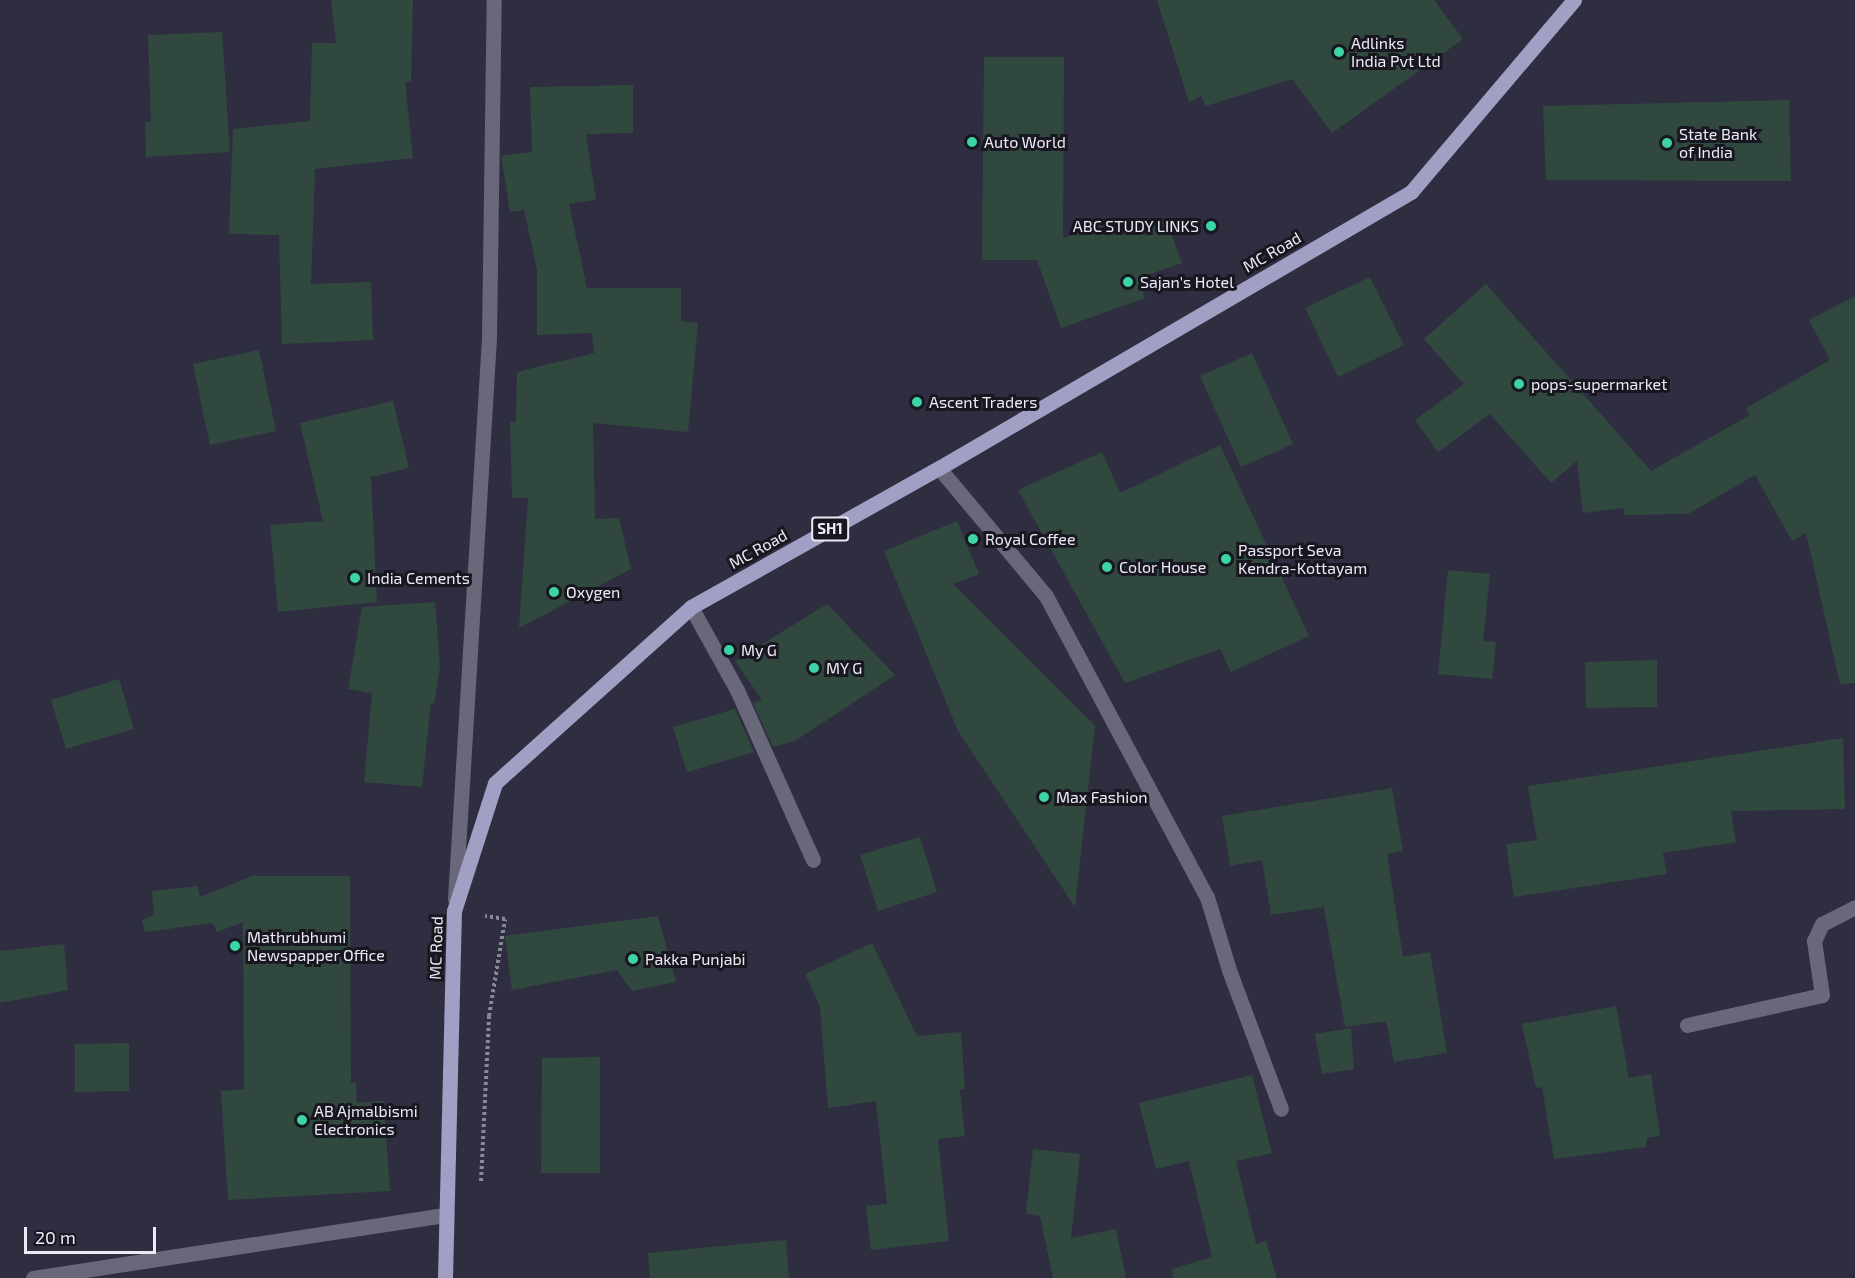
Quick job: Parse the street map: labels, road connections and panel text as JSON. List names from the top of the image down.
{
  "streets": {
    "main road": ["MC Road", "SH1"]
  },
  "places": [
    "Adlinks India Pvt Ltd",
    "Auto World",
    "State Bank of India",
    "ABC STUDY LINKS",
    "Sajan's Hotel",
    "pops-supermarket",
    "Ascent Traders",
    "Royal Coffee",
    "Passport Seva Kendra-Kottayam",
    "Color House",
    "India Cements",
    "Oxygen",
    "My G",
    "MY G",
    "Max Fashion",
    "Mathrubhumi Newspapper Office",
    "Pakka Punjabi",
    "AB Ajmalbismi Electronics"
  ],
  "scale_bar": "20 m"
}
